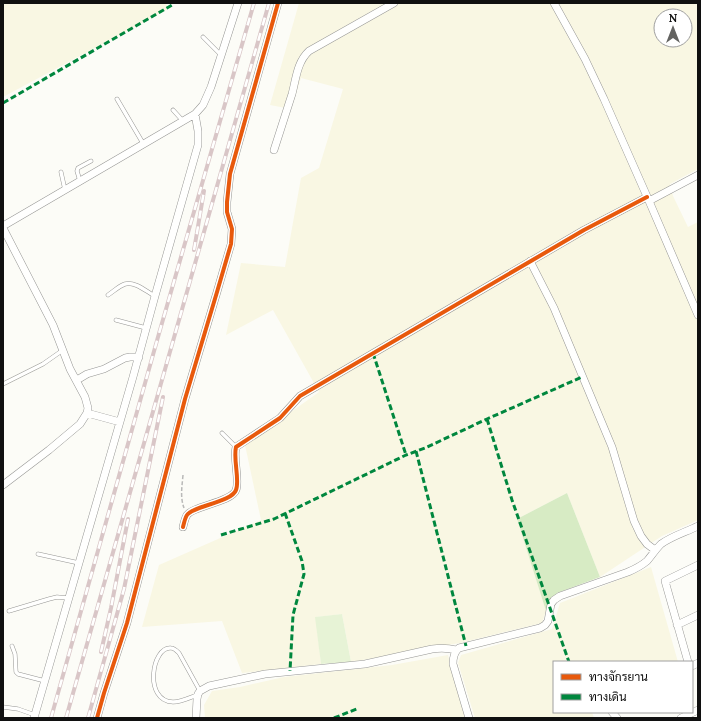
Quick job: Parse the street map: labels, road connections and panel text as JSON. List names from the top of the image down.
{
  "legend": ["ทางจักรยาน", "ทางเดิน"],
  "north": "top"
}
